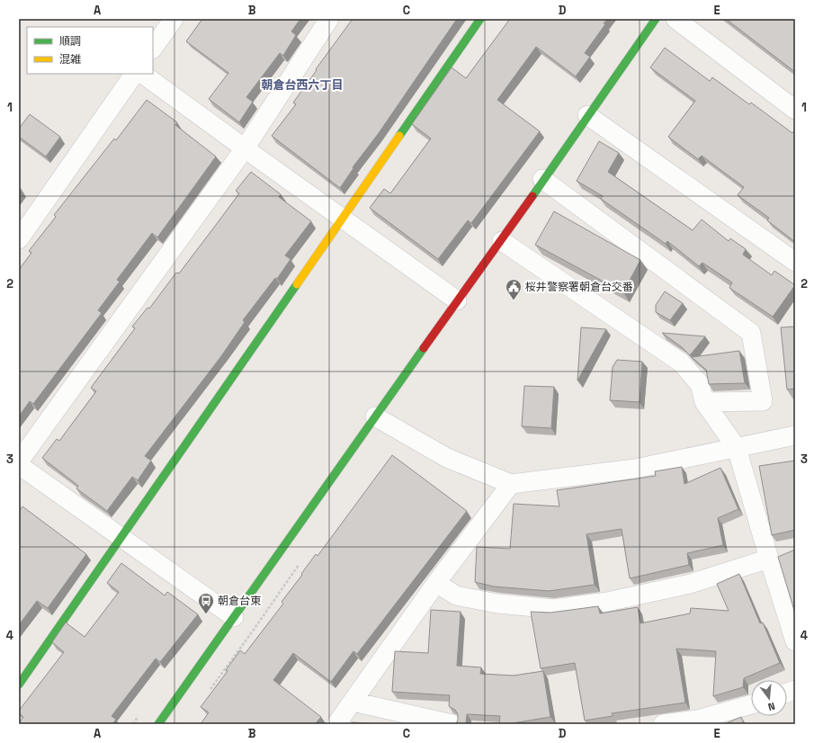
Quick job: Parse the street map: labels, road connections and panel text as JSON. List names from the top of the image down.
{
  "districts": ["朝倉台西六丁目"],
  "places": {
    "public building": ["桜井警察署朝倉台交番"],
    "bus stop": ["朝倉台東"]
  },
  "legend": ["順調", "混雑"],
  "north": "bottom",
  "grid": {
    "columns": [
      "A",
      "B",
      "C",
      "D",
      "E"
    ],
    "rows": [
      "1",
      "2",
      "3",
      "4"
    ]
  }
}
